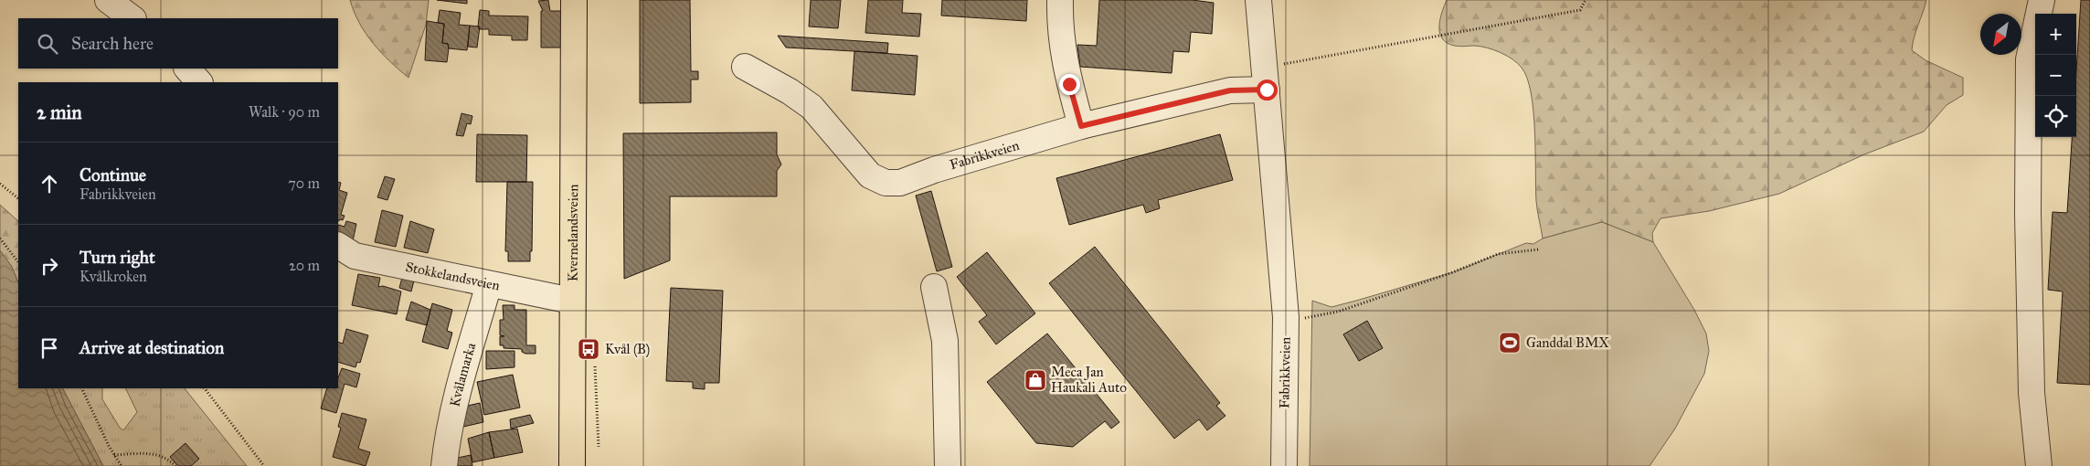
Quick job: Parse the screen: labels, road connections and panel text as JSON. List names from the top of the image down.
{
  "streets": {
    "main road": ["Kvernelandsveien"],
    "street": ["Fabrikkveien", "Stokkelandsveien", "Kvålamarka"]
  },
  "crossings": [
    ["Kvernelandsveien", "Stokkelandsveien"],
    ["Stokkelandsveien", "Kvålamarka"]
  ],
  "places": {
    "sports": ["Ganddal BMX"],
    "bus stop": ["Kvål (B)"],
    "shop": ["Meca Jan Haukali Auto"]
  },
  "north": "bottom left",
  "page": {
    "map_buttons": ["+", "−"],
    "search": "Search here",
    "heading": ["2 min", "Walk · 90 m"],
    "list": [
      ["Continue", "Fabrikkveien", "70 m"],
      ["Turn right", "Kvålkroken", "20 m"],
      "Arrive at destination"
    ]
  }
}
